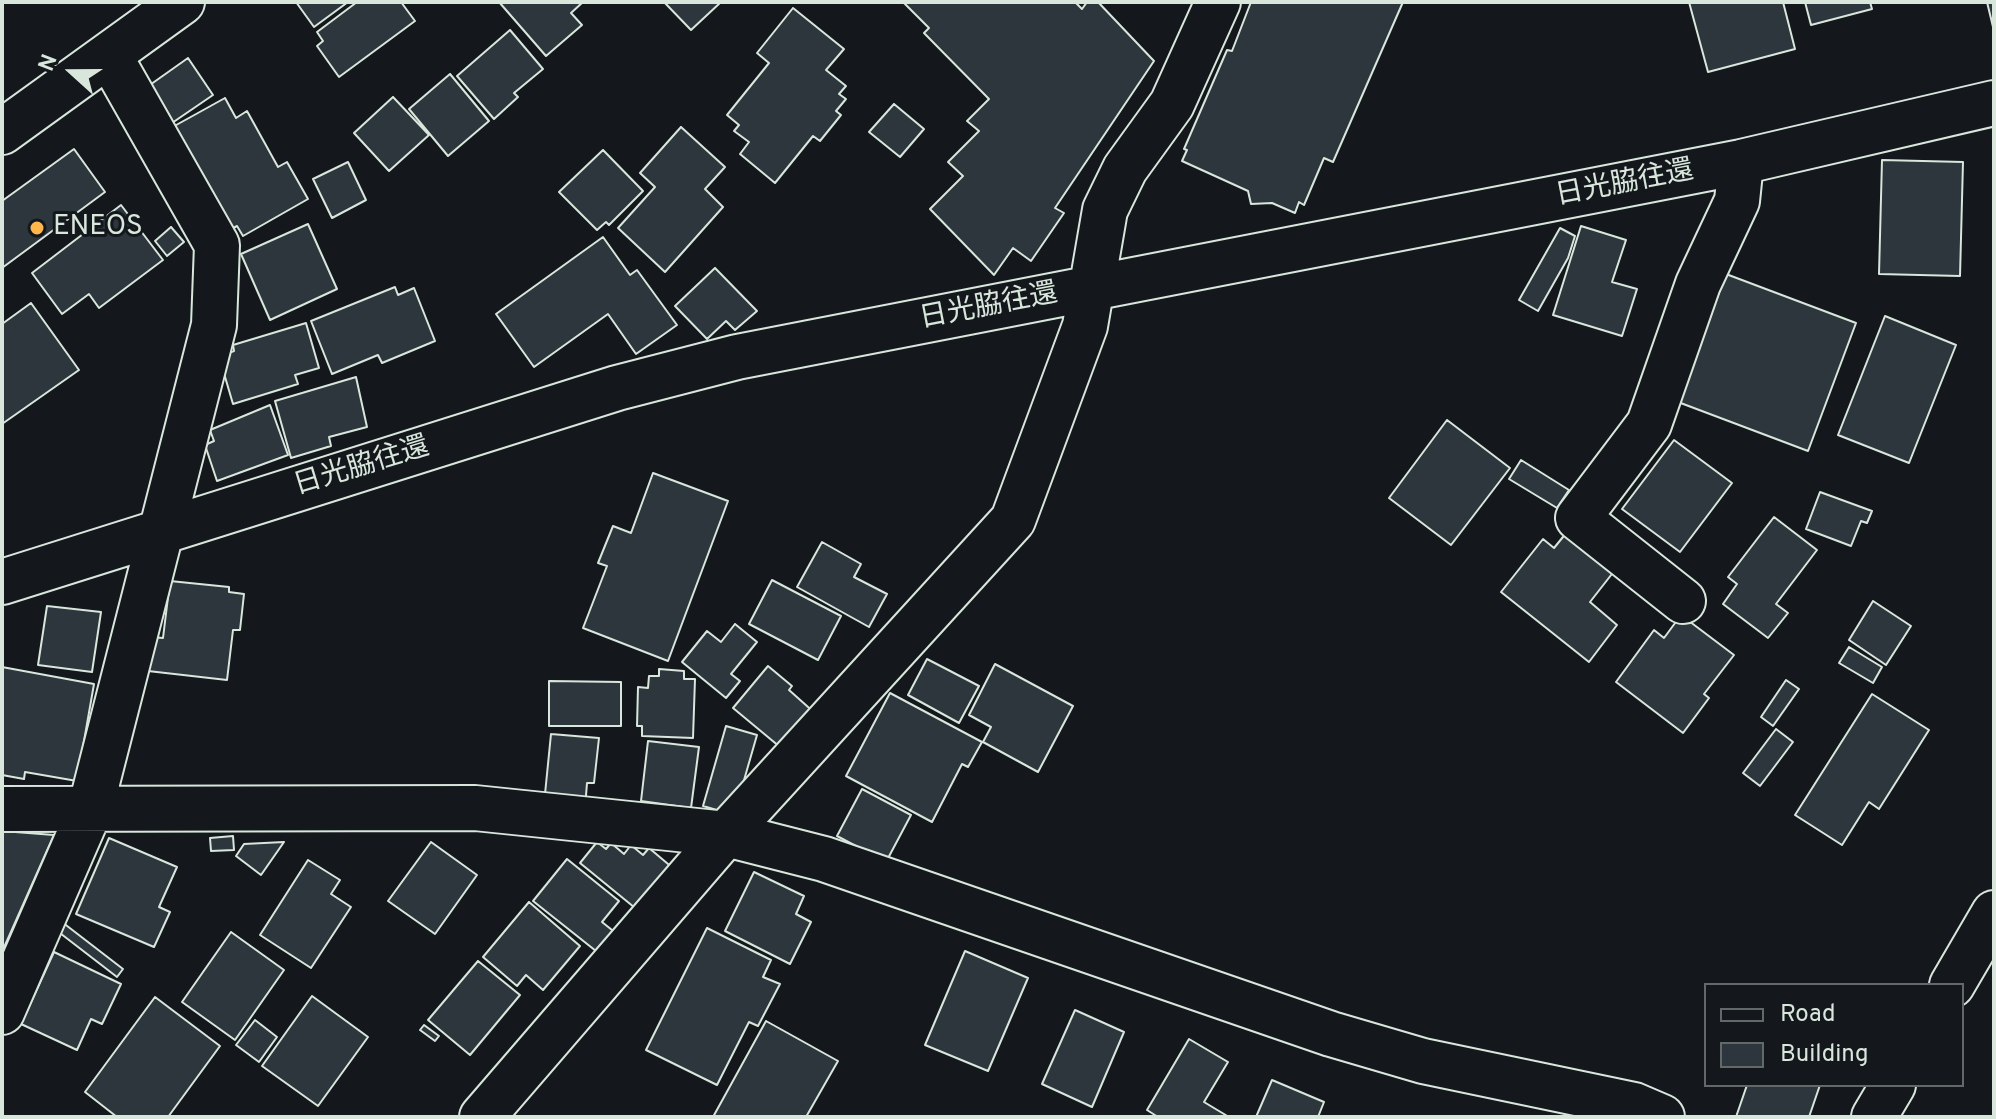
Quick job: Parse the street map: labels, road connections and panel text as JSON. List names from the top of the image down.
{
  "streets": {
    "street": ["日光脇往還"]
  },
  "places": ["ENEOS"],
  "legend": ["Road", "Building"],
  "north": "left"
}
